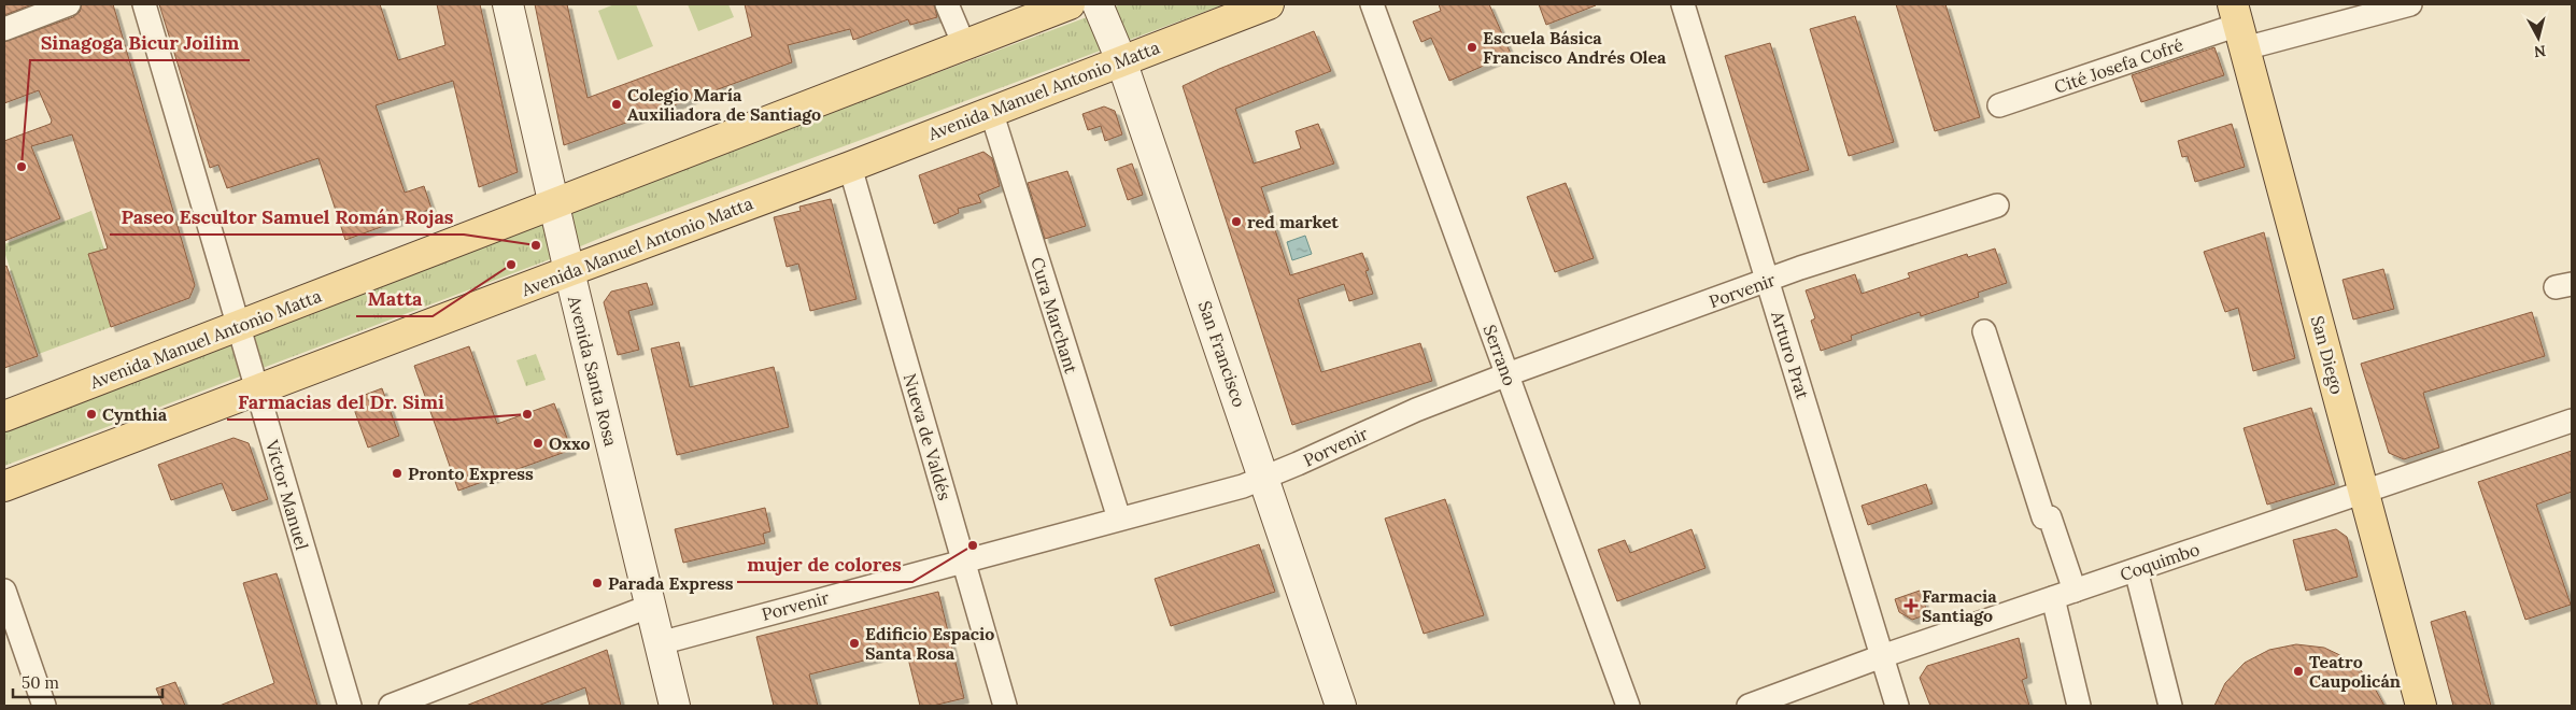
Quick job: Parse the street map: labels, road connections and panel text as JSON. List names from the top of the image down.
{
  "streets": {
    "main road": [
      "Avenida Manuel Antonio Matta",
      "San Francisco",
      "San Diego",
      "Avenida Santa Rosa"
    ],
    "street": [
      "Cité Josefa Cofré",
      "Porvenir",
      "Cura Marchant",
      "Serrano",
      "Arturo Prat",
      "Nueva de Valdés",
      "Víctor Manuel",
      "Coquimbo"
    ]
  },
  "crossings": [
    ["Cité Josefa Cofré", "San Diego"],
    ["Avenida Manuel Antonio Matta", "Cura Marchant"],
    ["Avenida Manuel Antonio Matta", "San Francisco"],
    ["Avenida Manuel Antonio Matta", "Avenida Santa Rosa"],
    ["Avenida Manuel Antonio Matta", "Nueva de Valdés"],
    ["Avenida Manuel Antonio Matta", "Víctor Manuel"],
    ["Porvenir", "Cura Marchant"],
    ["Porvenir", "San Francisco"],
    ["Porvenir", "Serrano"],
    ["Porvenir", "Arturo Prat"],
    ["Porvenir", "Avenida Santa Rosa"],
    ["Porvenir", "Nueva de Valdés"],
    ["Arturo Prat", "Coquimbo"],
    ["San Diego", "Coquimbo"]
  ],
  "places": {
    "other": [
      "Escuela Básica Francisco Andrés Olea",
      "Colegio María Auxiliadora de Santiago",
      "Sinagoga Bicur Joilim",
      "red market",
      "Paseo Escultor Samuel Román Rojas",
      "Matta",
      "Cynthia",
      "Farmacias del Dr. Simi",
      "Oxxo",
      "Pronto Express",
      "mujer de colores",
      "Parada Express",
      "Edificio Espacio Santa Rosa",
      "Teatro Caupolicán"
    ],
    "health": ["Farmacia Santiago"]
  },
  "scale_bar": "50 m",
  "north": "bottom"
}
